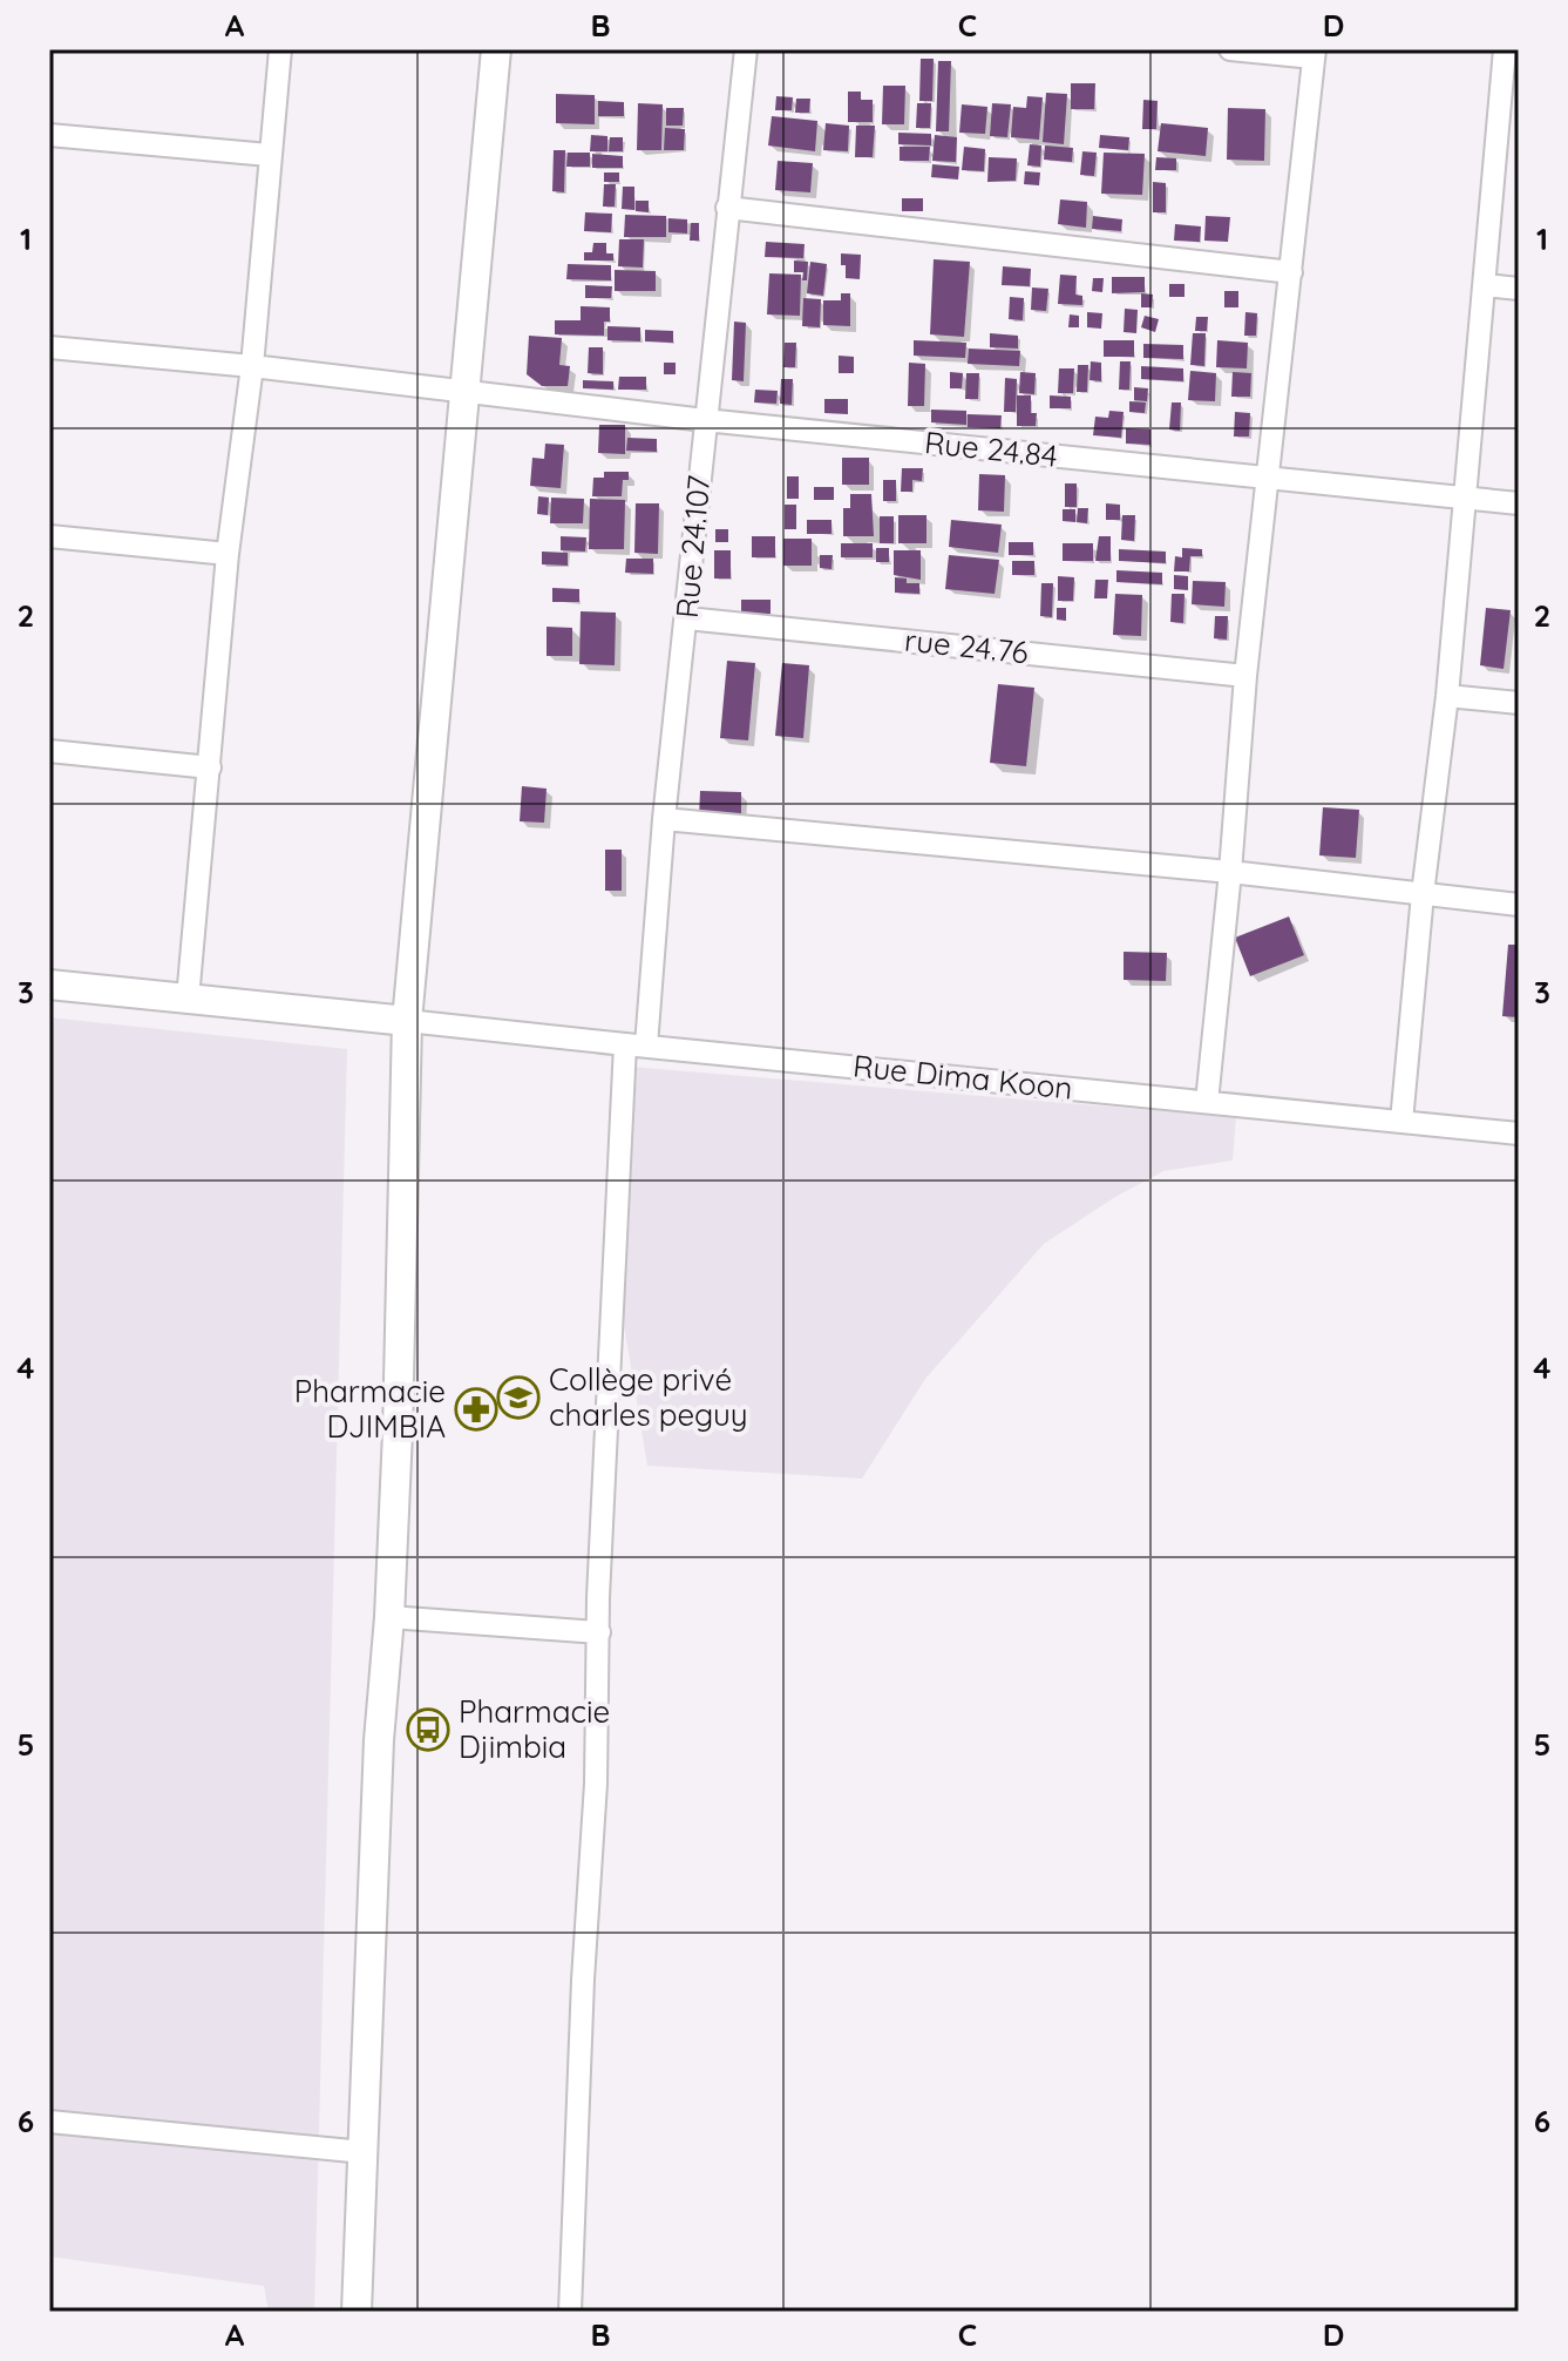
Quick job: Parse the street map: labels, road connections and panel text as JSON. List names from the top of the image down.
{
  "streets": {
    "street": [
      "Rue 24.84",
      "Rue 24.107",
      "rue 24.76",
      "Rue Dima Koon"
    ]
  },
  "crossings": [
    ["Rue 24.84", "Rue 24.107"],
    ["Rue 24.107", "rue 24.76"],
    ["Rue 24.107", "Rue Dima Koon"]
  ],
  "places": {
    "school or university": ["Collège privé charles peguy"],
    "pharmacy": ["Pharmacie DJIMBIA"],
    "bus stop": ["Pharmacie Djimbia"]
  },
  "grid": {
    "columns": [
      "A",
      "B",
      "C",
      "D"
    ],
    "rows": [
      "1",
      "2",
      "3",
      "4",
      "5",
      "6"
    ]
  }
}
